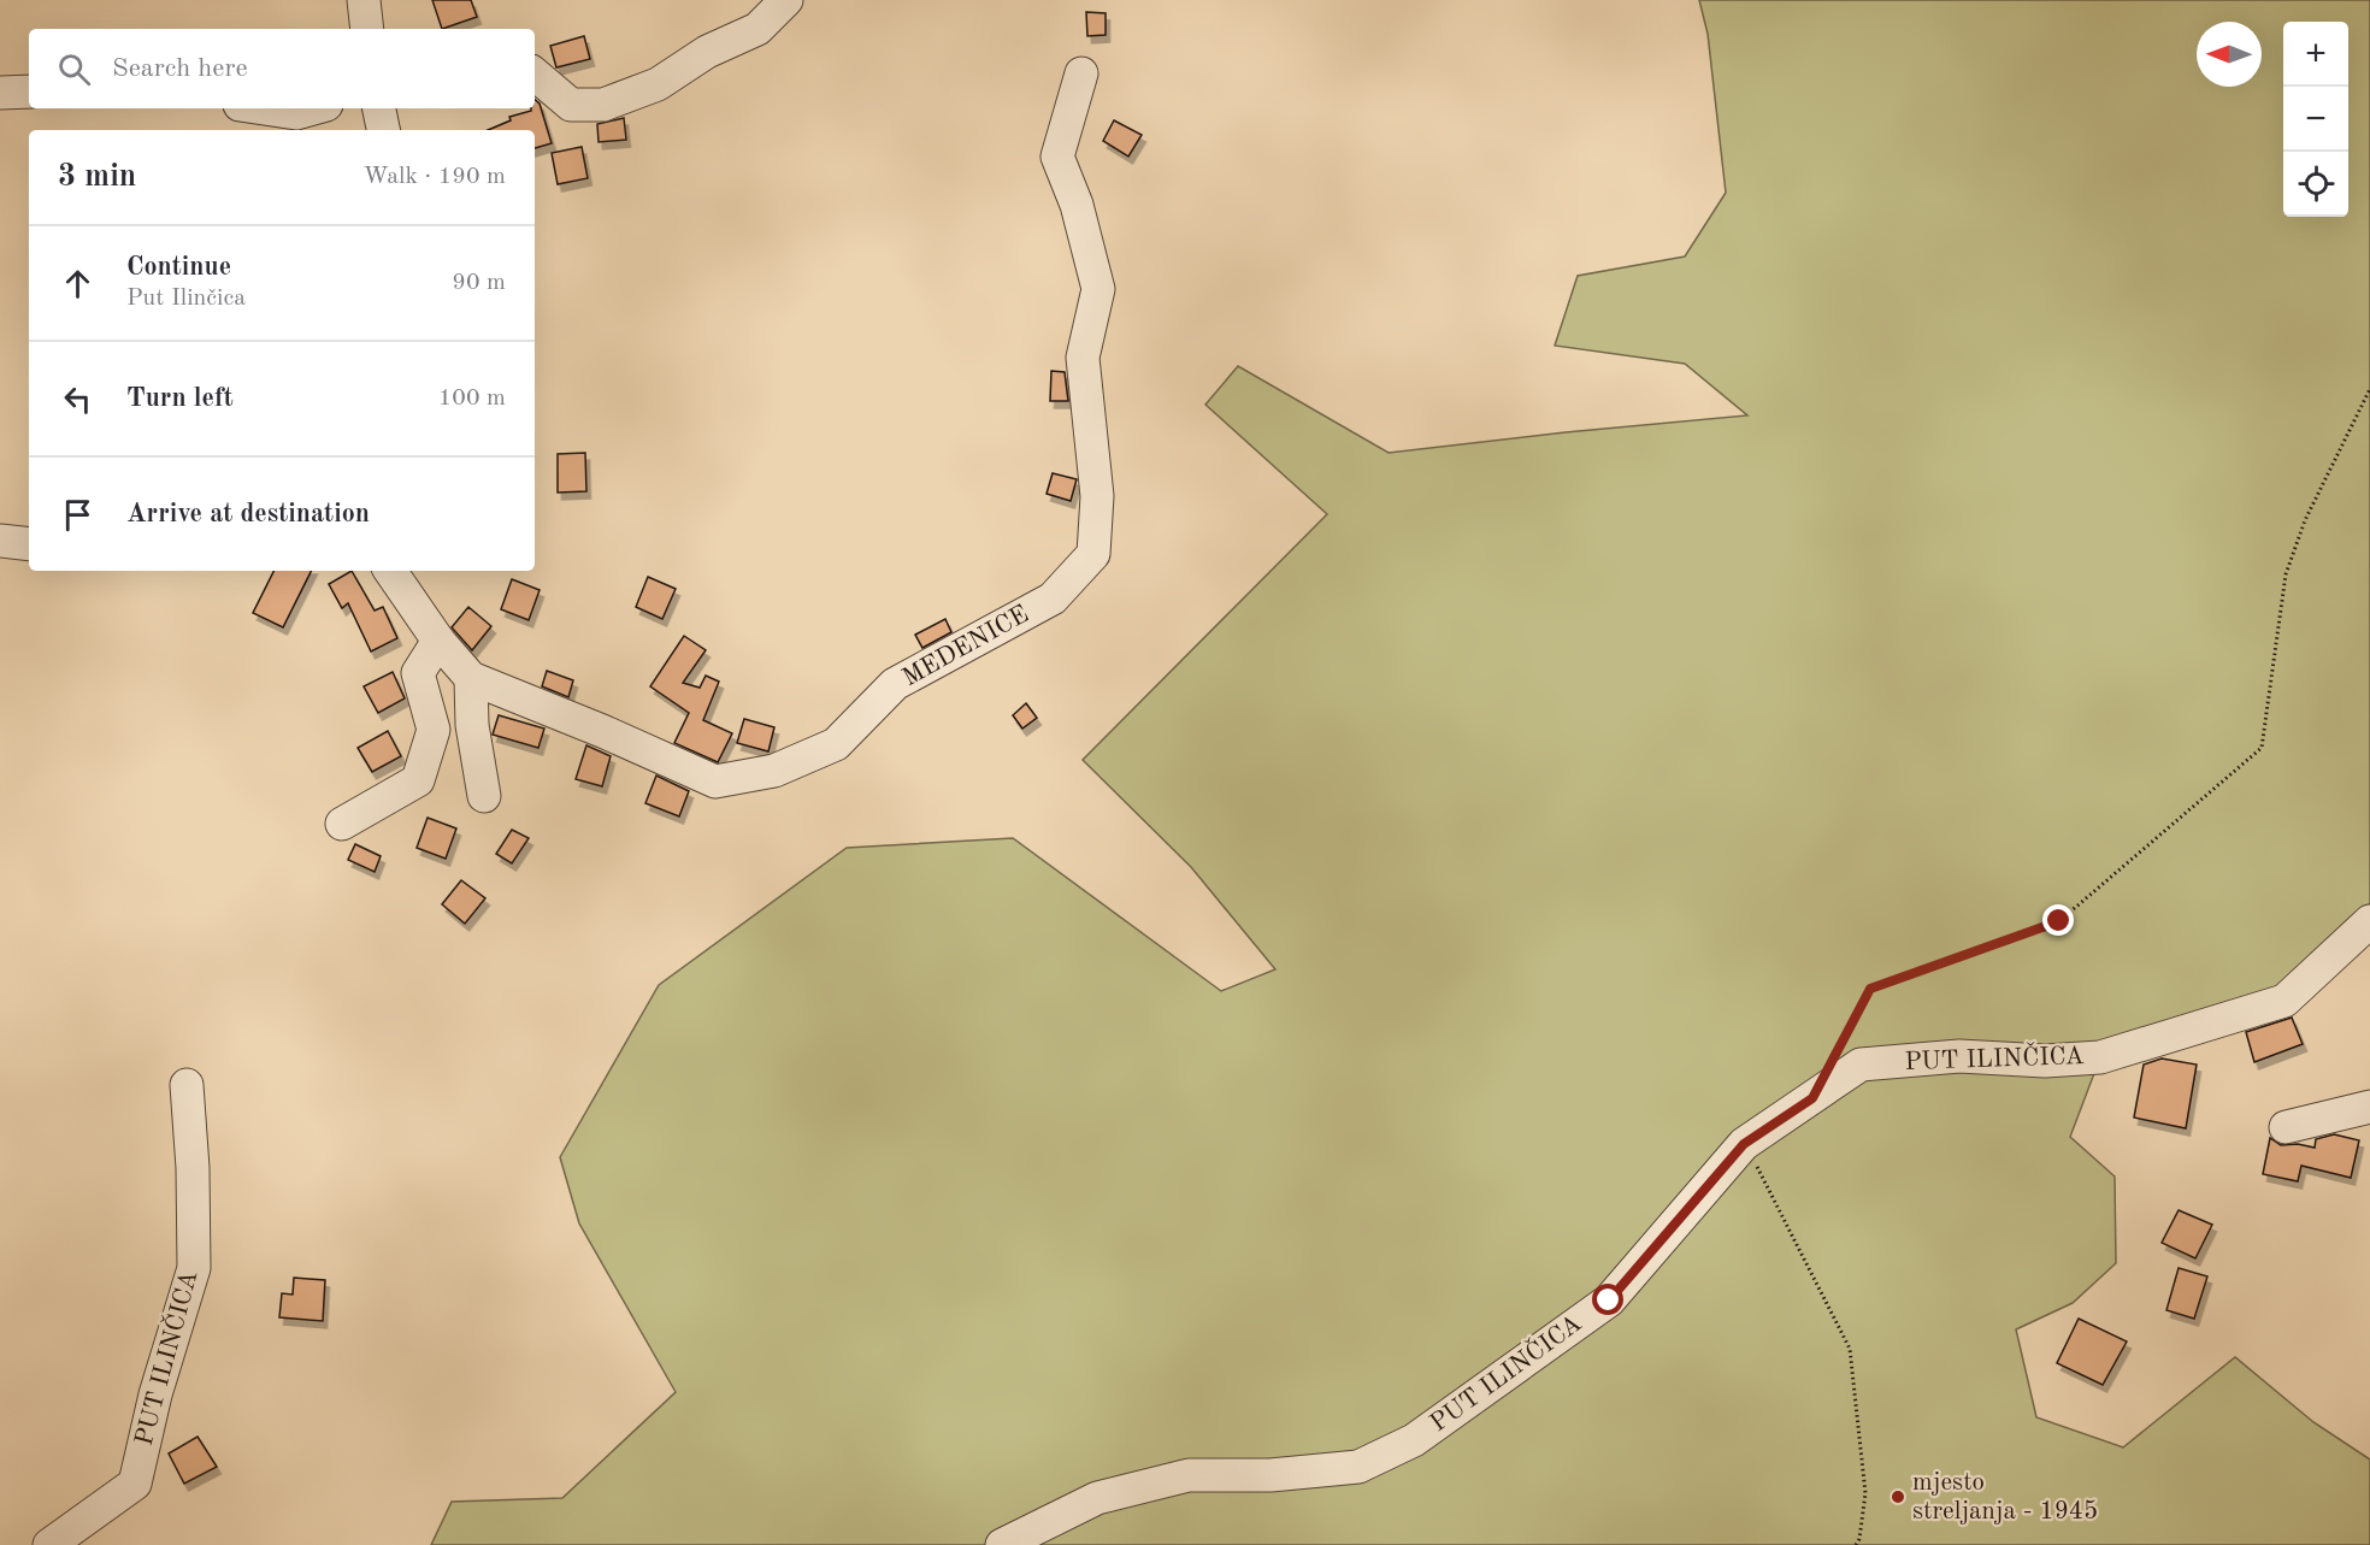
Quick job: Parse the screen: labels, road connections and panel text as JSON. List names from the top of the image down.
{
  "streets": {
    "street": ["MEDENICE", "PUT ILINČICA"]
  },
  "places": ["mjesto streljanja - 1945"],
  "north": "left",
  "page": {
    "map_buttons": ["+", "−"],
    "search": "Search here",
    "heading": ["3 min", "Walk · 190 m"],
    "list": [
      ["Continue", "Put Ilinčica", "90 m"],
      ["Turn left", "100 m"],
      "Arrive at destination"
    ]
  }
}
